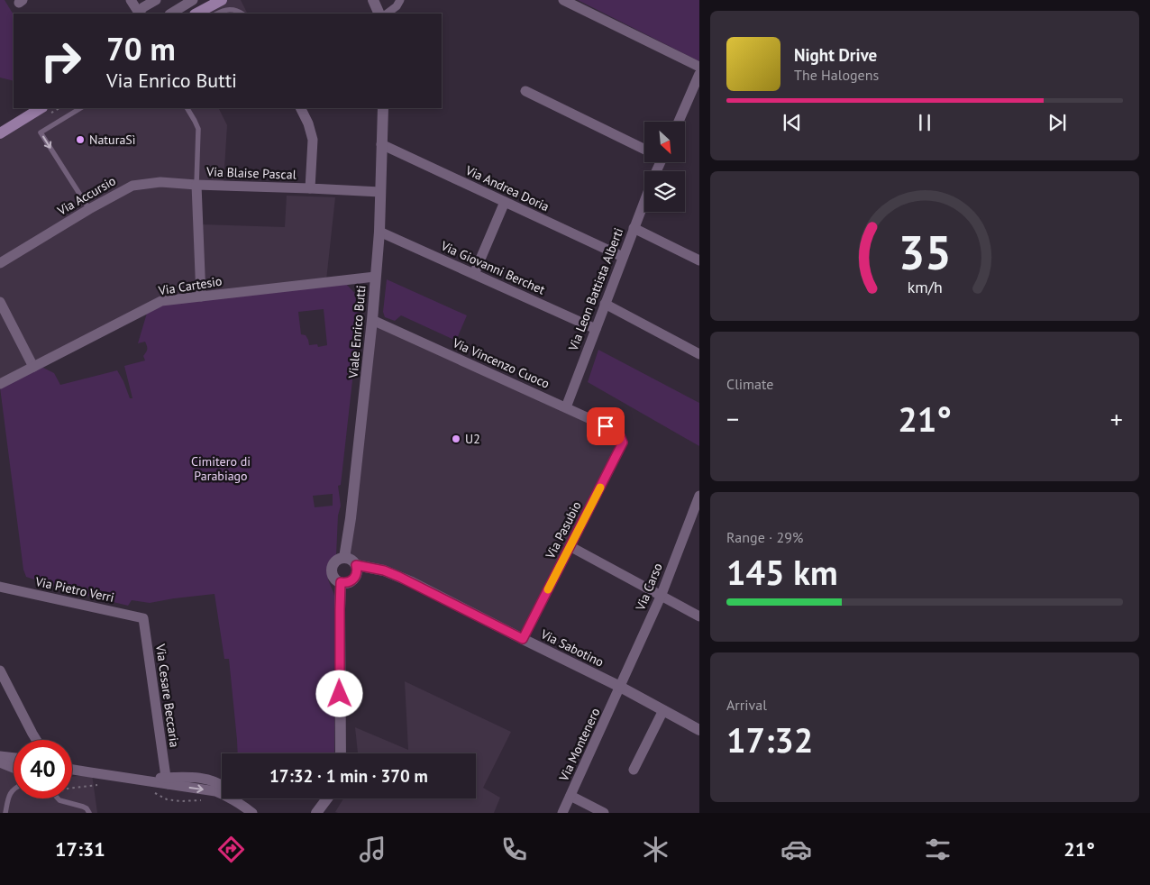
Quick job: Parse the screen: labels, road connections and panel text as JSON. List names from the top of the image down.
{
  "streets": {
    "street": [
      "Via Blaise Pascal",
      "Via Andrea Doria",
      "Via Accursio",
      "Via Giovanni Berchet",
      "Via Cartesio",
      "Via Leon Battista Alberti",
      "Viale Enrico Butti",
      "Via Vincenzo Cuoco",
      "Via Pasubio",
      "Via Carso",
      "Via Pietro Verri",
      "Via Sabotino",
      "Via Cesare Beccaria",
      "Via Montenero"
    ]
  },
  "crossings": [
    ["Via Blaise Pascal", "Via Accursio"],
    ["Via Blaise Pascal", "Via Cartesio"],
    ["Via Blaise Pascal", "Viale Enrico Butti"],
    ["Via Andrea Doria", "Via Leon Battista Alberti"],
    ["Via Andrea Doria", "Viale Enrico Butti"],
    ["Via Giovanni Berchet", "Via Leon Battista Alberti"],
    ["Via Giovanni Berchet", "Viale Enrico Butti"],
    ["Via Cartesio", "Viale Enrico Butti"],
    ["Via Leon Battista Alberti", "Via Vincenzo Cuoco"],
    ["Viale Enrico Butti", "Via Vincenzo Cuoco"],
    ["Viale Enrico Butti", "Via Sabotino"],
    ["Via Vincenzo Cuoco", "Via Pasubio"],
    ["Via Pasubio", "Via Sabotino"],
    ["Via Carso", "Via Sabotino"],
    ["Via Carso", "Via Montenero"],
    ["Via Pietro Verri", "Via Cesare Beccaria"],
    ["Via Sabotino", "Via Montenero"]
  ],
  "parks": ["Cimitero di Parabiago"],
  "places": ["NaturaSì", "U2"],
  "north": "bottom right",
  "page": {
    "turn": ["70 m", "Via Enrico Butti"],
    "song": ["Night Drive", "The Halogens"],
    "tile": [
      "Climate",
      ["Range · 29%", "145 km"],
      ["Arrival", "17:32"]
    ],
    "heat": ["−", "21°", "+"],
    "limit": "40",
    "trip": "17:32 · 1 min · 370 m",
    "tabs": ["17:31", "21°"],
    "gauge": ["35", "km/h"]
  }
}
